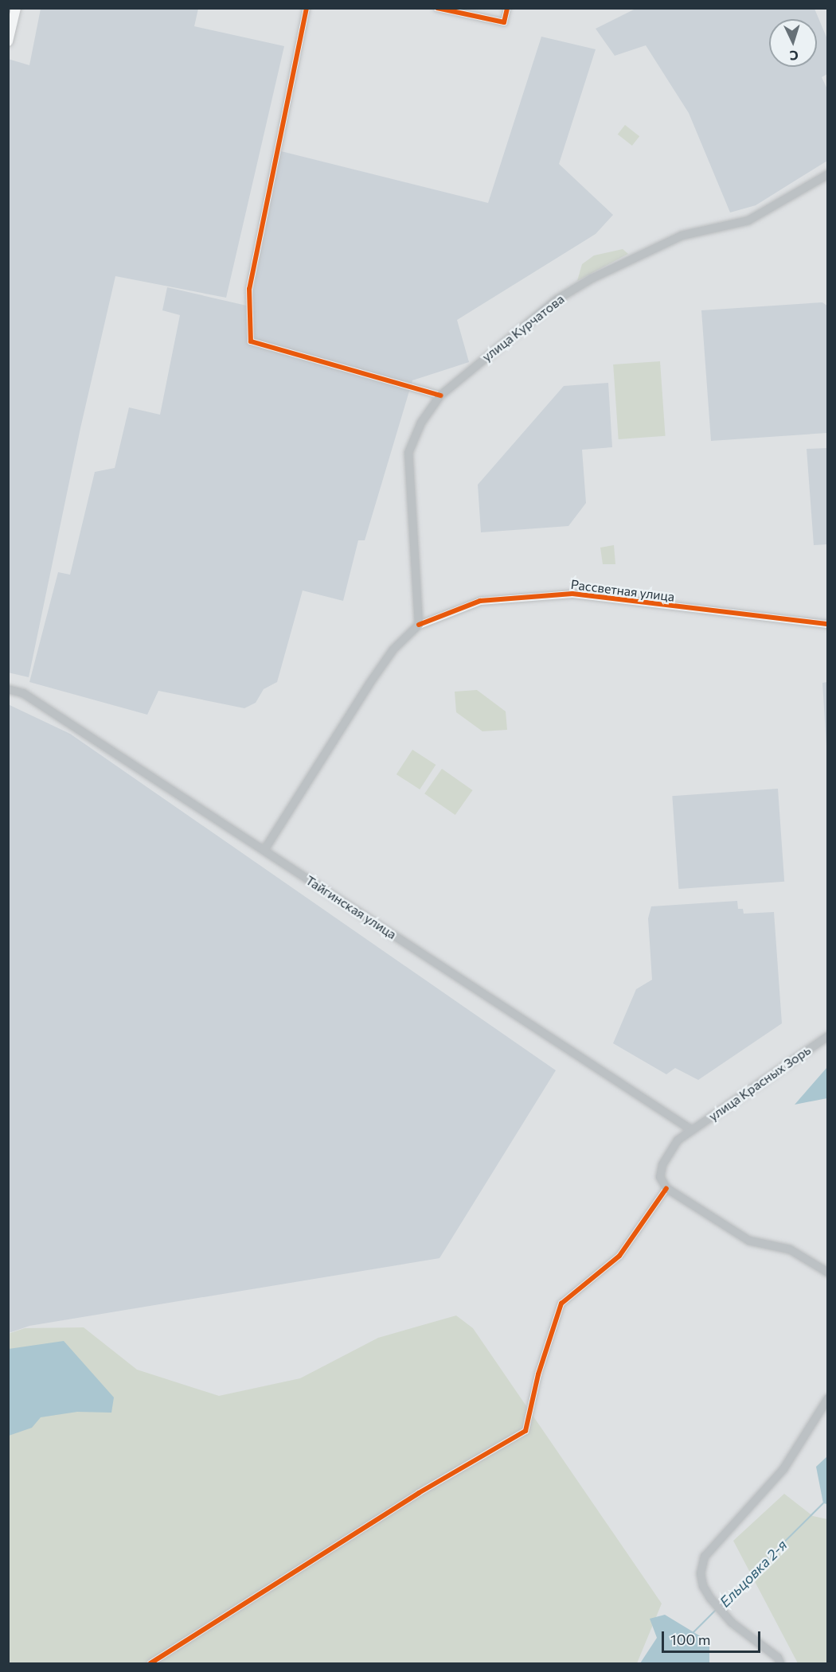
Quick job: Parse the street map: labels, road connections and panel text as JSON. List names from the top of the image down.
{
  "streets": {
    "main road": [
      "улица Курчатова",
      "Рассветная улица",
      "Тайгинская улица",
      "улица Красных Зорь"
    ]
  },
  "crossings": [
    ["улица Курчатова", "Рассветная улица"],
    ["Рассветная улица", "Тайгинская улица"],
    ["Тайгинская улица", "улица Красных Зорь"]
  ],
  "water": ["Ельцовка 2-я"],
  "scale_bar": "100 m",
  "north": "bottom"
}
